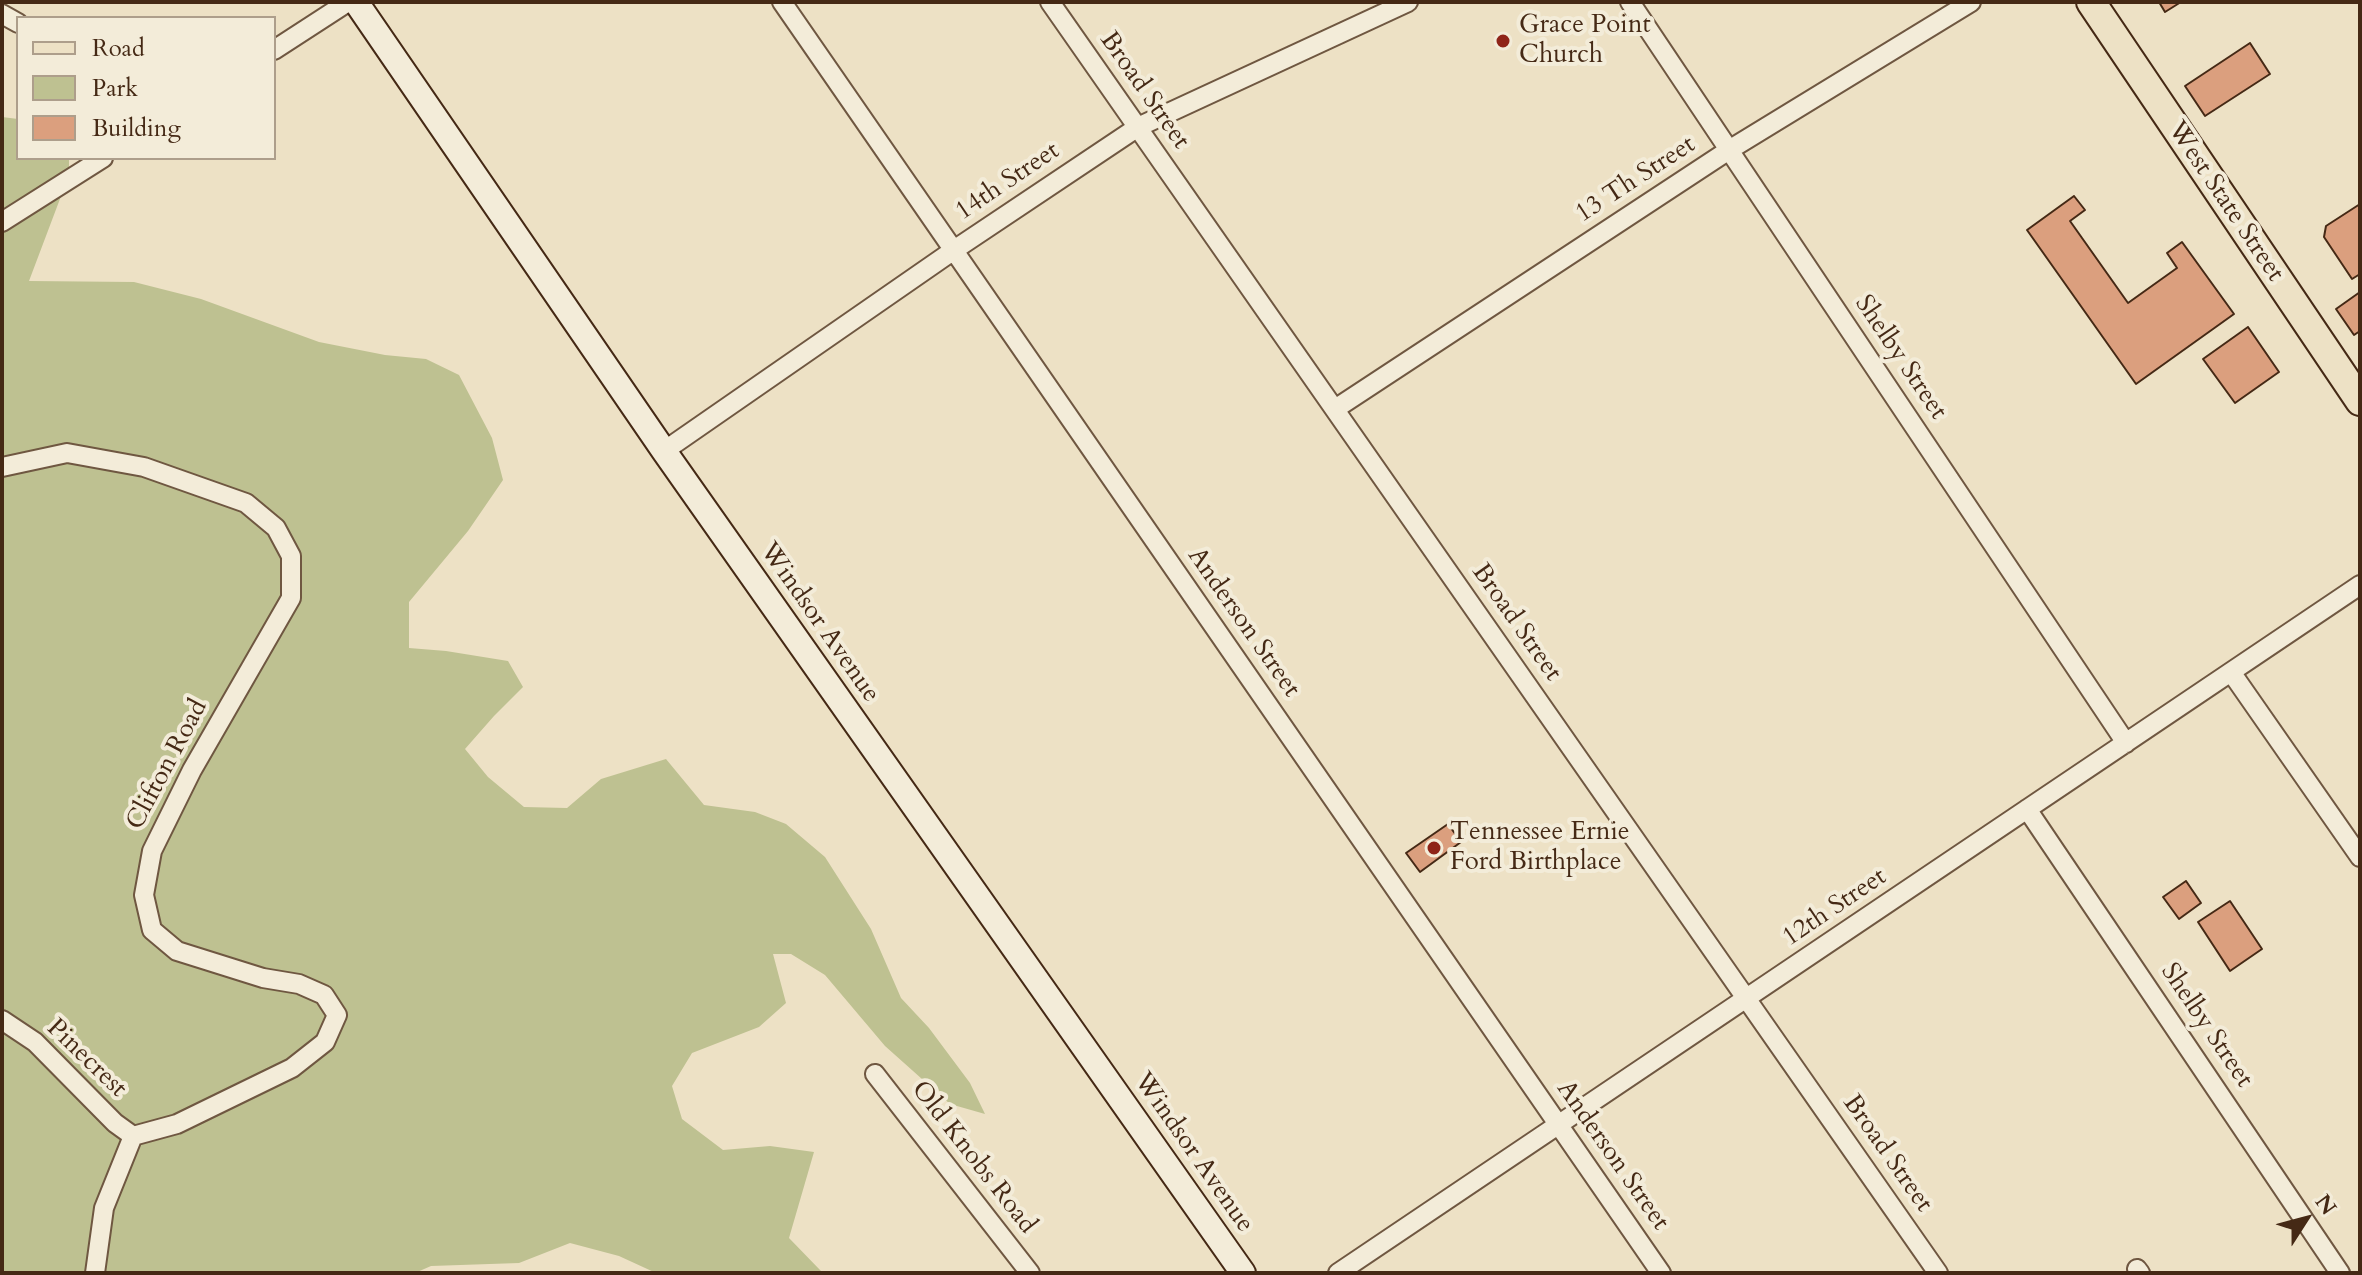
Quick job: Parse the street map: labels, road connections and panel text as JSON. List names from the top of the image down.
{
  "streets": {
    "main road": ["West State Street"],
    "street": [
      "Broad Street",
      "13 Th Street",
      "14th Street",
      "Shelby Street",
      "Windsor Avenue",
      "Anderson Street",
      "Clifton Road",
      "12th Street",
      "Pinecrest",
      "Old Knobs Road"
    ]
  },
  "crossings": [
    ["Broad Street", "13 Th Street"],
    ["Broad Street", "14th Street"],
    ["Broad Street", "12th Street"],
    ["13 Th Street", "Shelby Street"],
    ["14th Street", "Windsor Avenue"],
    ["14th Street", "Anderson Street"],
    ["Shelby Street", "12th Street"],
    ["Anderson Street", "12th Street"],
    ["Clifton Road", "Pinecrest"]
  ],
  "places": ["Grace Point Church", "Tennessee Ernie Ford Birthplace"],
  "legend": ["Road", "Park", "Building"],
  "north": "top right"
}
